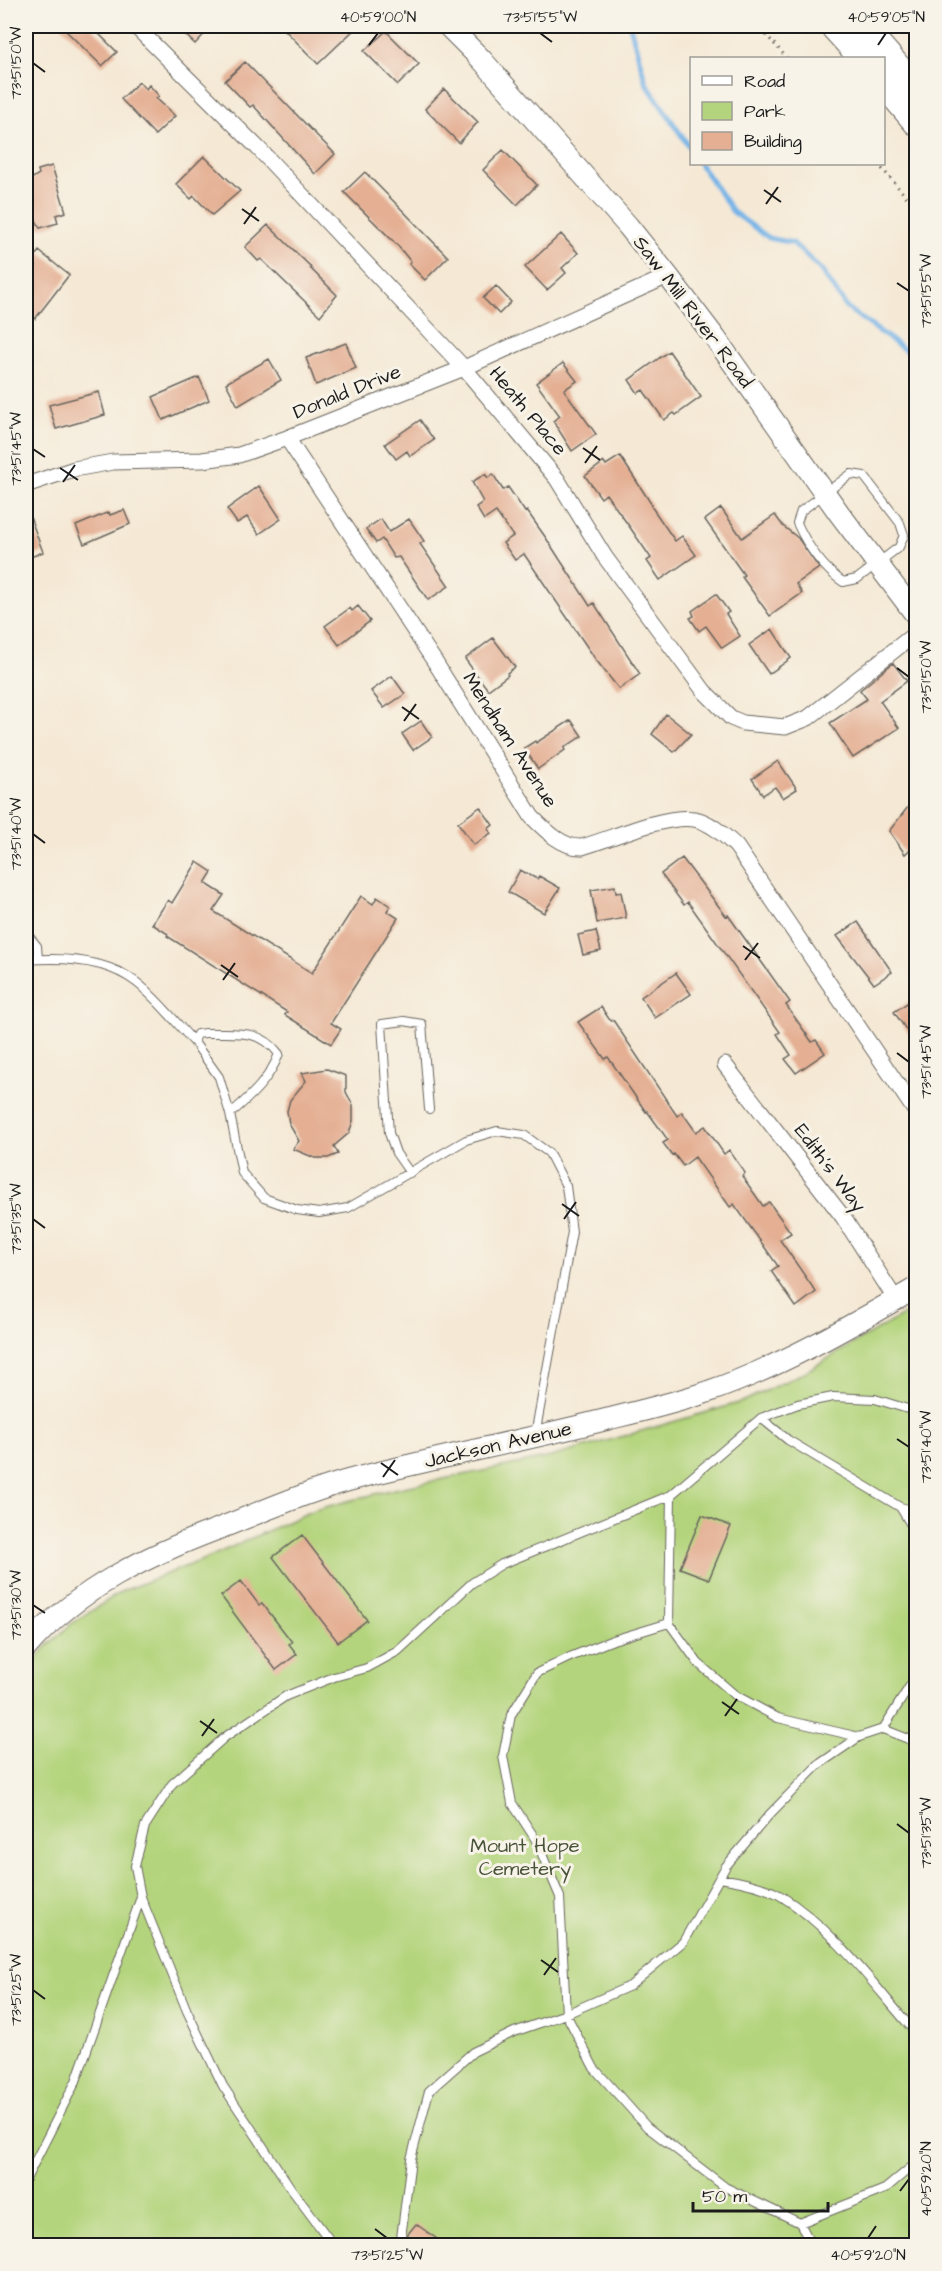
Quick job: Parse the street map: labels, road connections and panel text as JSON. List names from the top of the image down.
{
  "streets": {
    "main road": ["Saw Mill River Road", "Jackson Avenue"],
    "street": [
      "Donald Drive",
      "Heath Place",
      "Mendham Avenue",
      "Edith's Way"
    ]
  },
  "crossings": [
    ["Saw Mill River Road", "Donald Drive"],
    ["Donald Drive", "Heath Place"],
    ["Donald Drive", "Mendham Avenue"],
    ["Edith's Way", "Jackson Avenue"]
  ],
  "parks": ["Mount Hope Cemetery"],
  "legend": ["Road", "Park", "Building"],
  "scale_bar": "50 m",
  "coordinates": [
    "40°59'00\"N",
    "73°51'55\"W",
    "40°59'05\"N",
    "73°51'50\"W",
    "73°51'45\"W",
    "73°51'40\"W",
    "73°51'35\"W",
    "73°51'30\"W",
    "73°51'25\"W",
    "40°59'20\"N"
  ]
}
